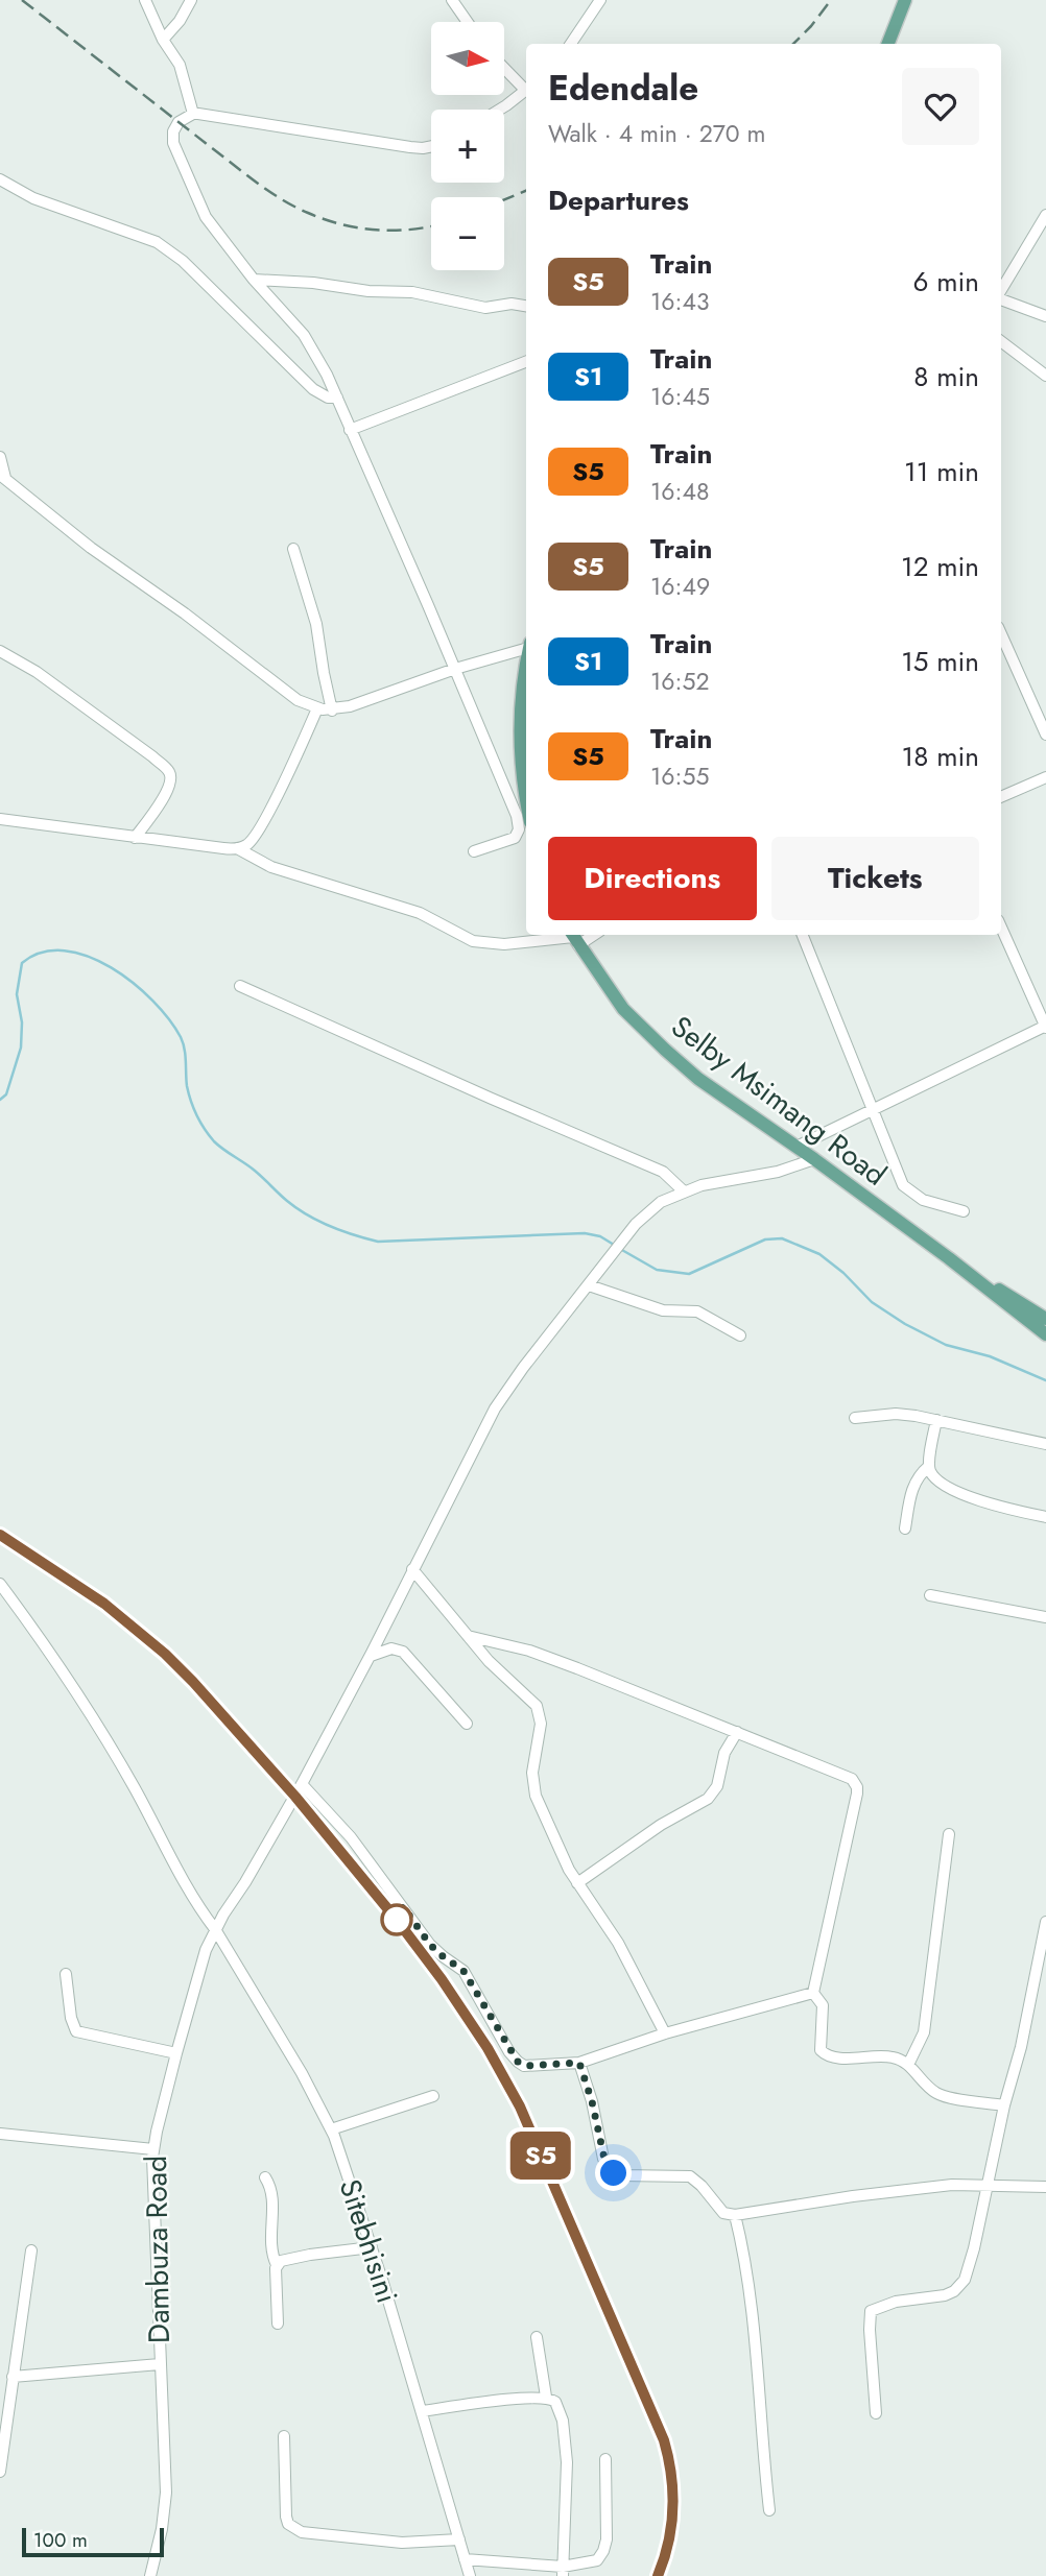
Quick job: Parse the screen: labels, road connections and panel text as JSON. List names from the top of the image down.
{
  "streets": {
    "main road": ["Selby Msimang Road"],
    "street": ["Sitebhisini", "Dambuza Road"]
  },
  "crossings": [
    ["Selby Msimang Road", "Dambuza Road"],
    ["Sitebhisini", "Dambuza Road"]
  ],
  "scale_bar": "100 m",
  "north": "right",
  "page": {
    "on_map": "S5",
    "map_buttons": ["+", "−"],
    "heading": [
      ["Edendale", "Walk · 4 min · 270 m"],
      "Departures"
    ],
    "list": [
      {
        "mark": "S5",
        "name": "Train",
        "note": "16:43",
        "value": "6 min"
      },
      {
        "mark": "S1",
        "name": "Train",
        "note": "16:45",
        "value": "8 min"
      },
      {
        "mark": "S5",
        "name": "Train",
        "note": "16:48",
        "value": "11 min"
      },
      {
        "mark": "S5",
        "name": "Train",
        "note": "16:49",
        "value": "12 min"
      },
      {
        "mark": "S1",
        "name": "Train",
        "note": "16:52",
        "value": "15 min"
      },
      {
        "mark": "S5",
        "name": "Train",
        "note": "16:55",
        "value": "18 min"
      }
    ],
    "buttons": ["Directions", "Tickets"],
    "scale": "100 m"
  }
}
